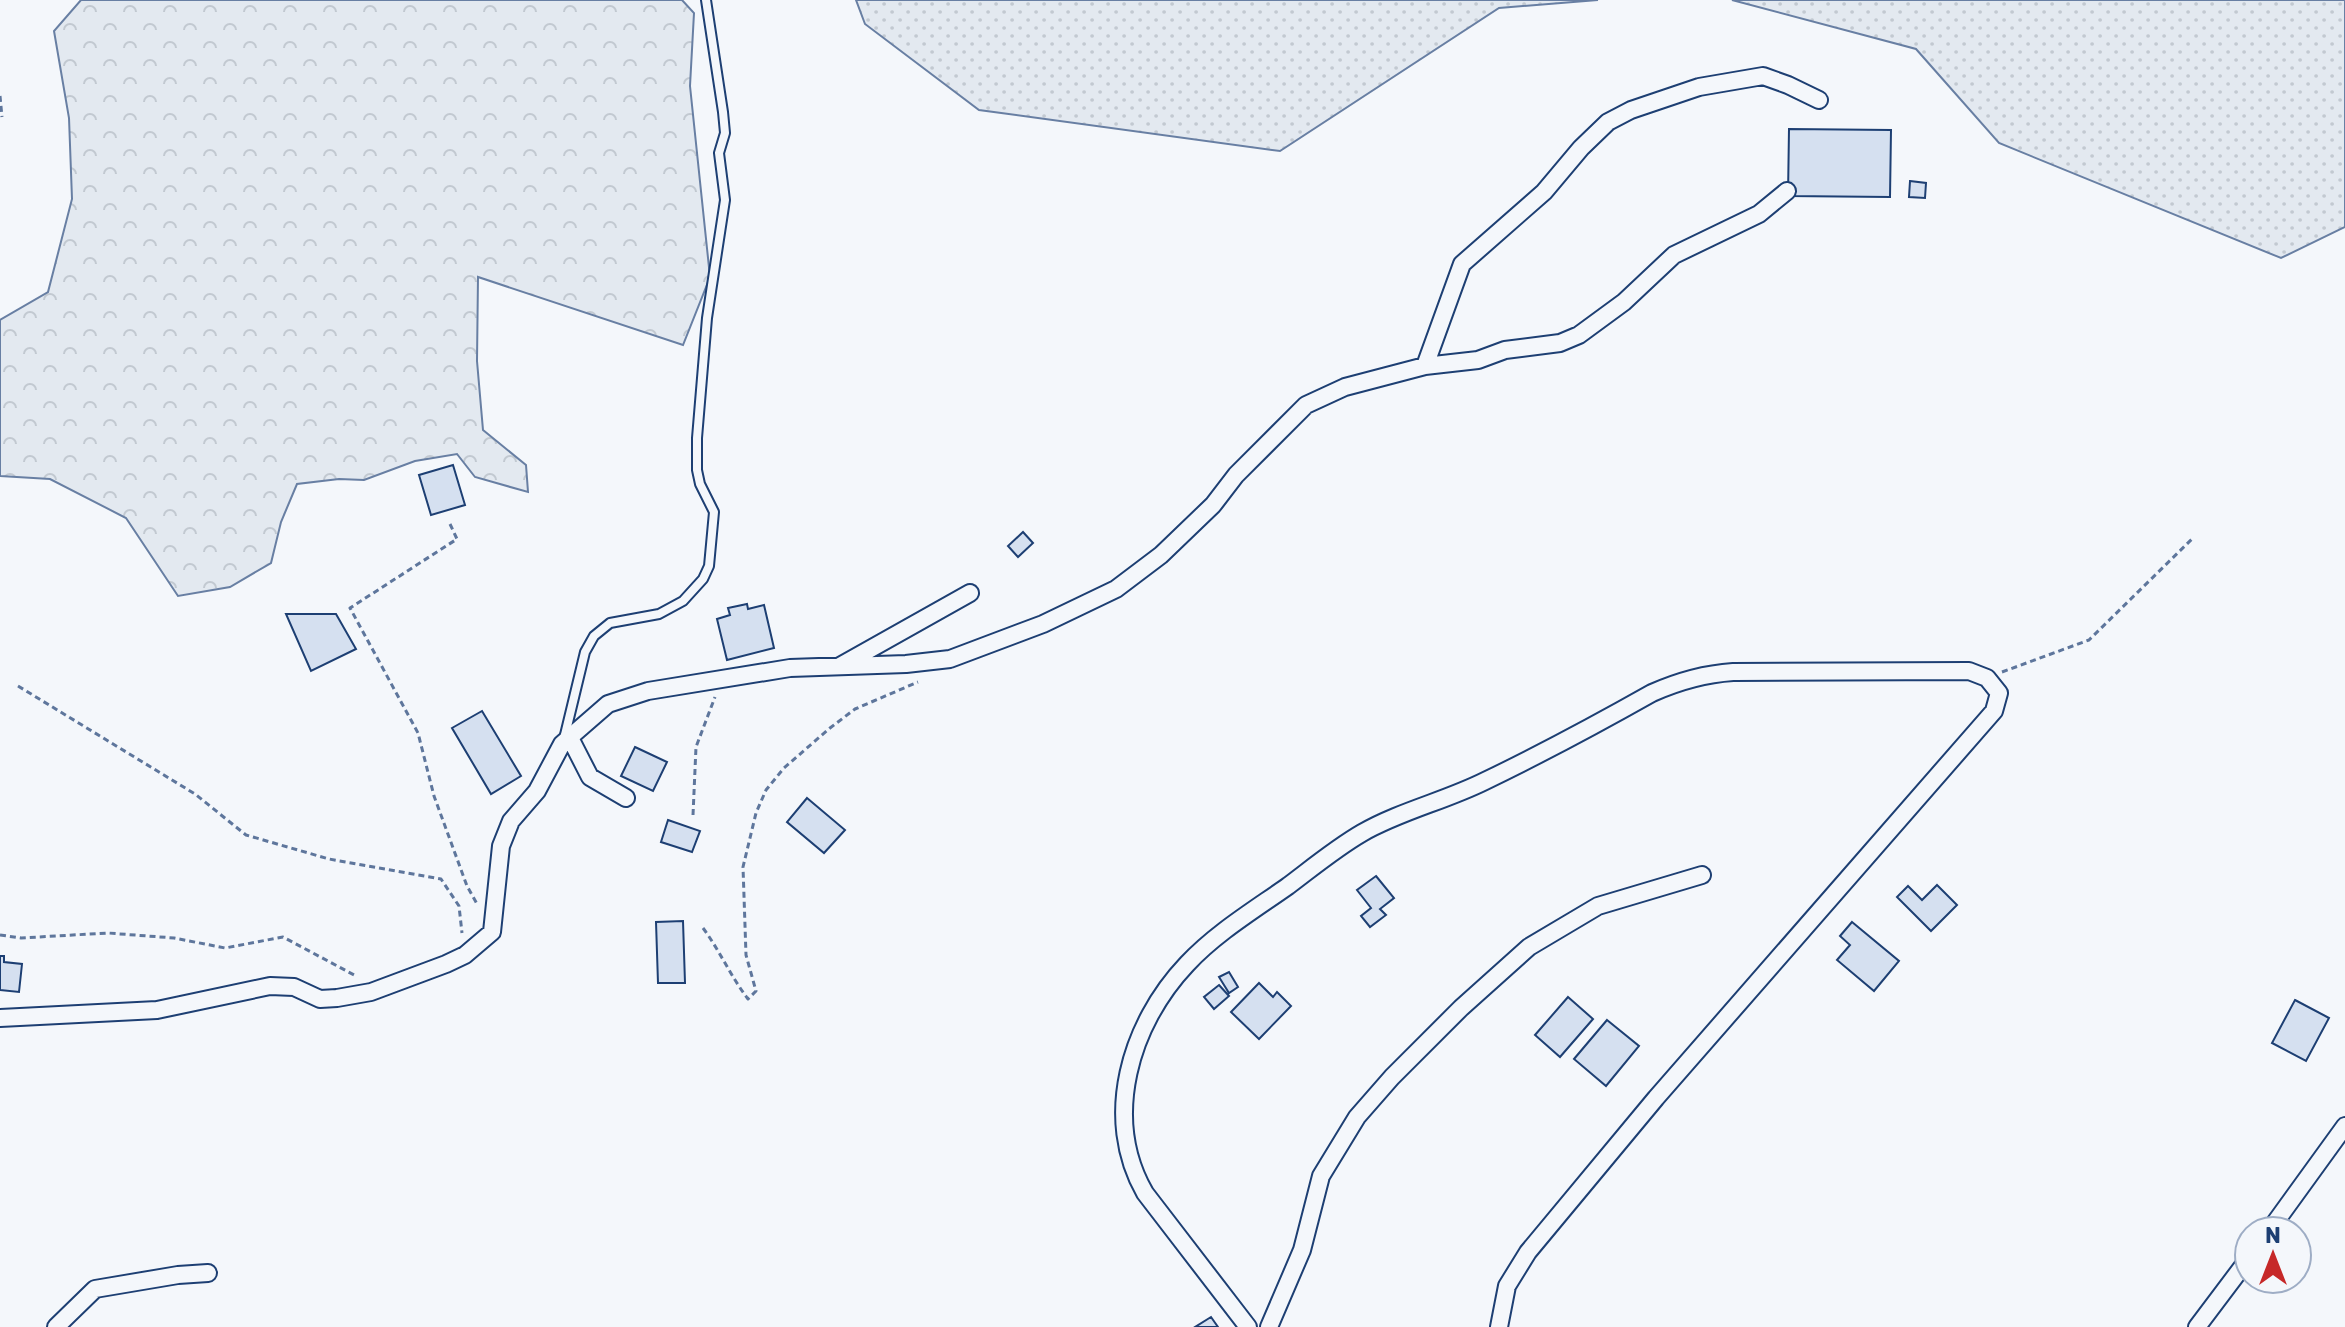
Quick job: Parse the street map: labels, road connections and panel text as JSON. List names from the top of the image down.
{
  "north": "top"
}
